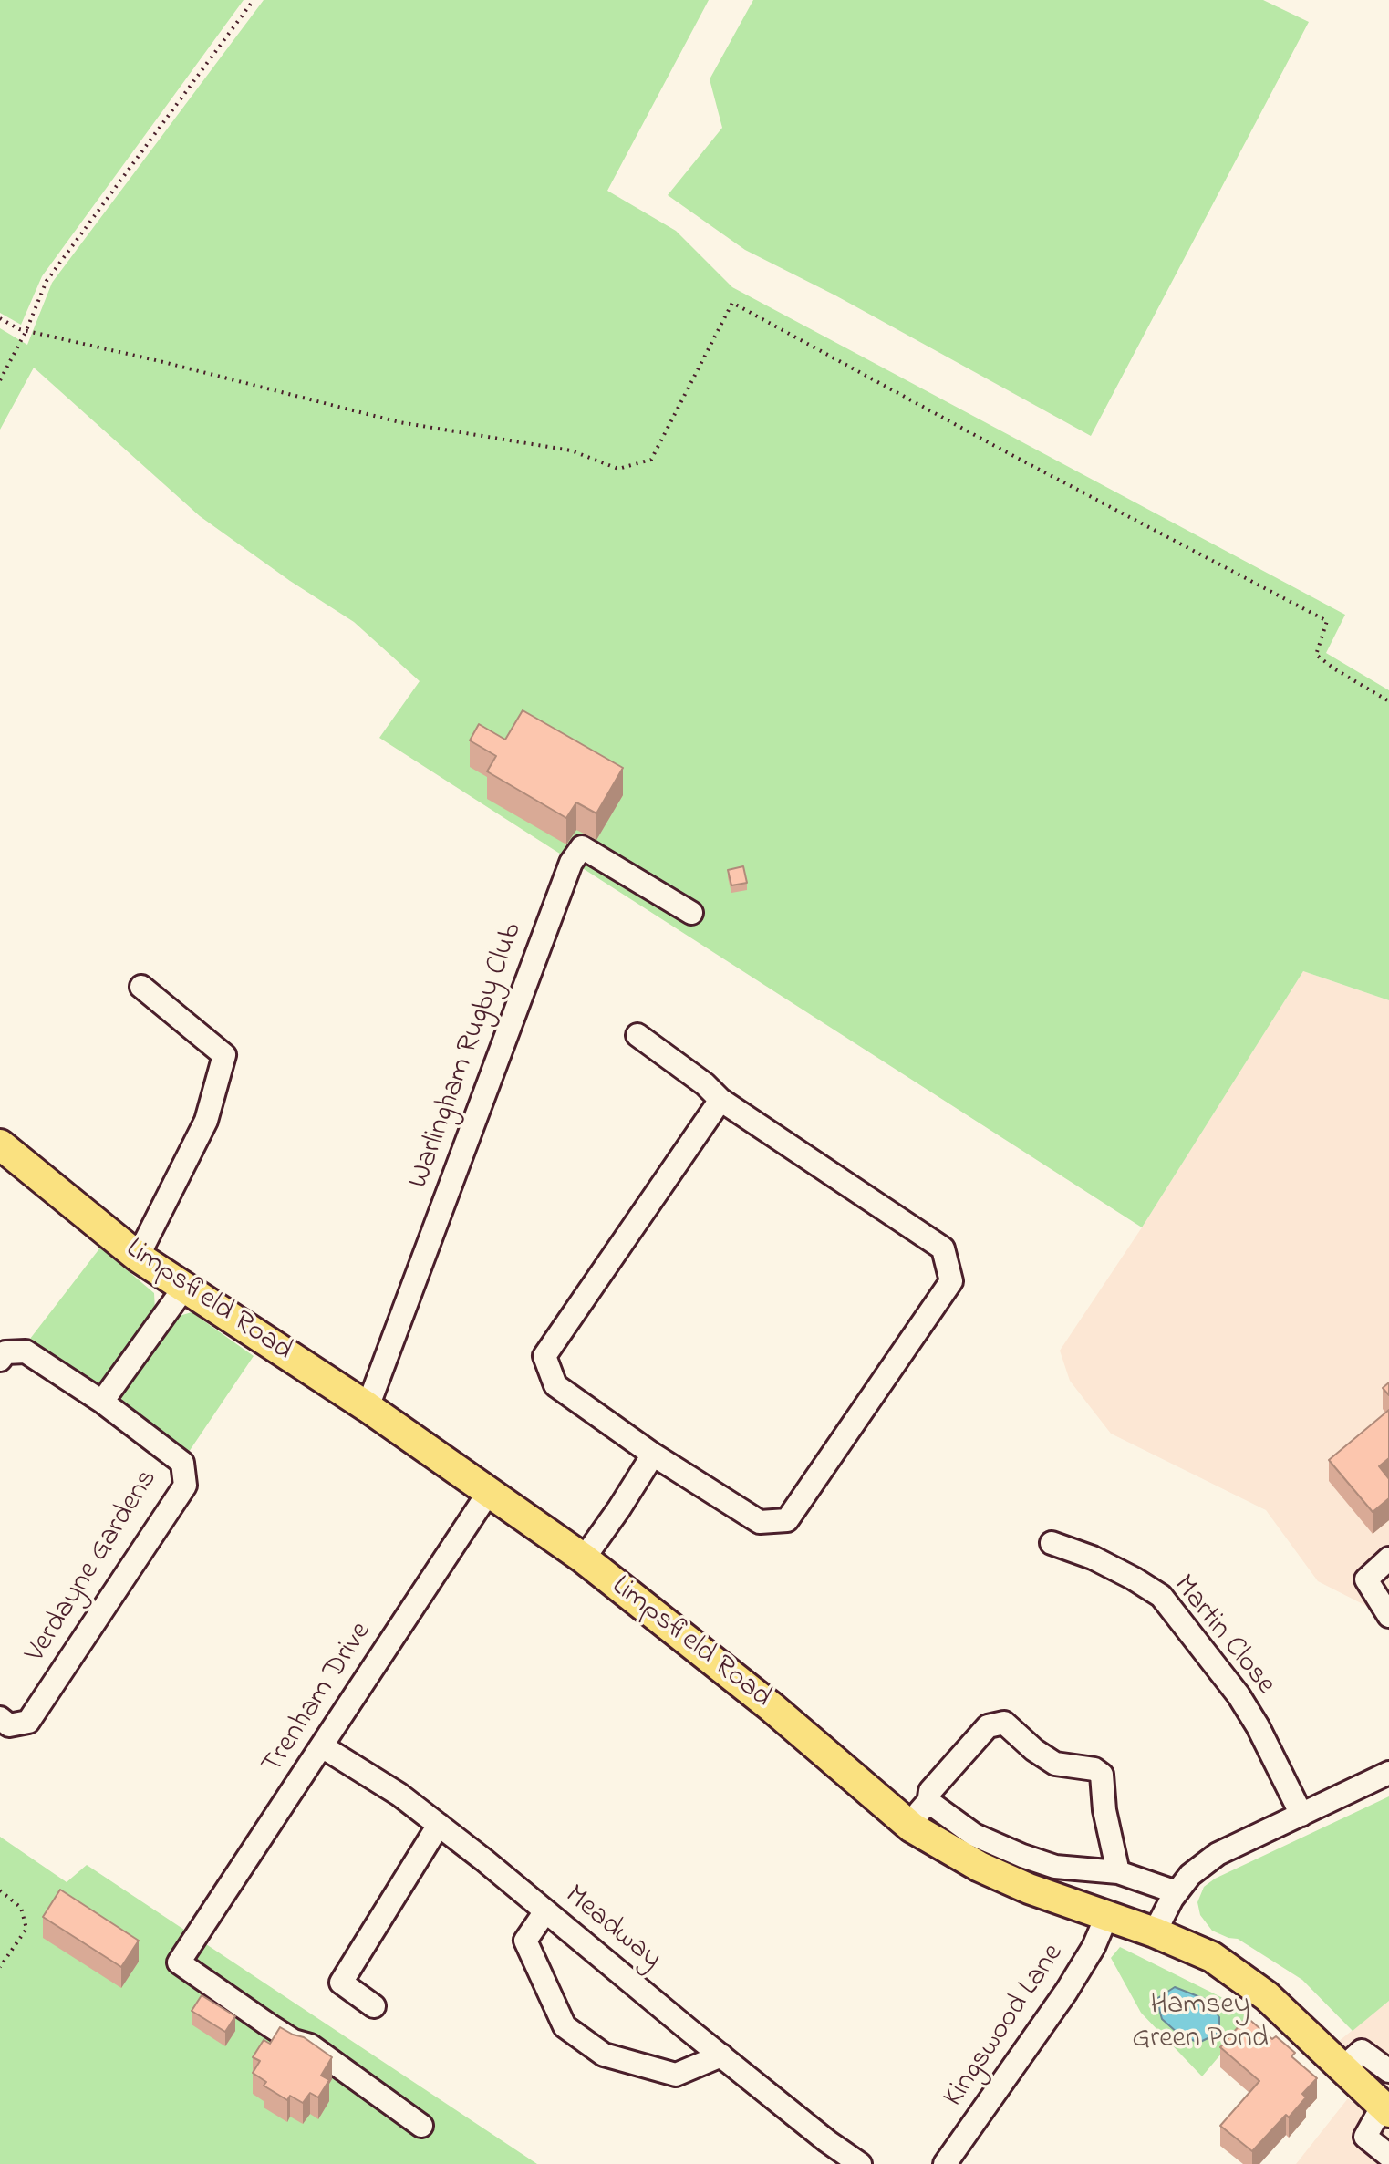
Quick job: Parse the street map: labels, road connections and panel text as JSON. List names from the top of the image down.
{
  "streets": {
    "main road": ["Limpsfield Road"],
    "street": [
      "Warlingham Rugby Club",
      "Verdayne Gardens",
      "Martin Close",
      "Trenham Drive",
      "Meadway",
      "Kingswood Lane"
    ]
  },
  "crossings": [
    ["Warlingham Rugby Club", "Limpsfield Road"],
    ["Limpsfield Road", "Trenham Drive"],
    ["Limpsfield Road", "Kingswood Lane"],
    ["Trenham Drive", "Meadway"]
  ],
  "parks": ["Hamsey Green Pond"]
}
